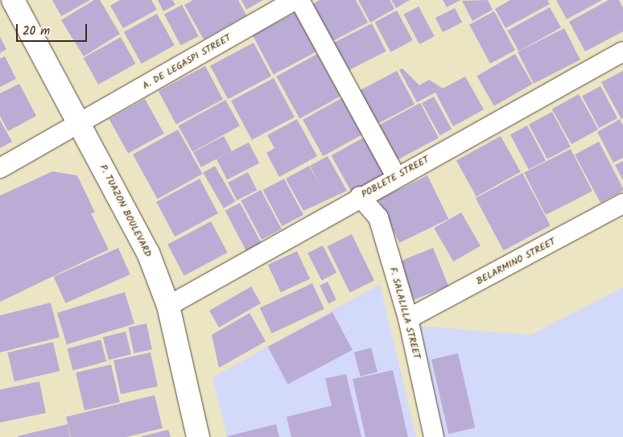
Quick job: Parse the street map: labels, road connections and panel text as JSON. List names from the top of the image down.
{
  "streets": {
    "main road": ["P. TUAZON BOULEVARD"],
    "street": [
      "A. DE LEGASPI STREET",
      "POBLETE STREET",
      "BELARMINO STREET",
      "F. SALALILLA STREET"
    ]
  },
  "crossings": [
    ["A. DE LEGASPI STREET", "P. TUAZON BOULEVARD"],
    ["POBLETE STREET", "P. TUAZON BOULEVARD"],
    ["POBLETE STREET", "F. SALALILLA STREET"],
    ["BELARMINO STREET", "F. SALALILLA STREET"]
  ],
  "scale_bar": "20 m"
}
